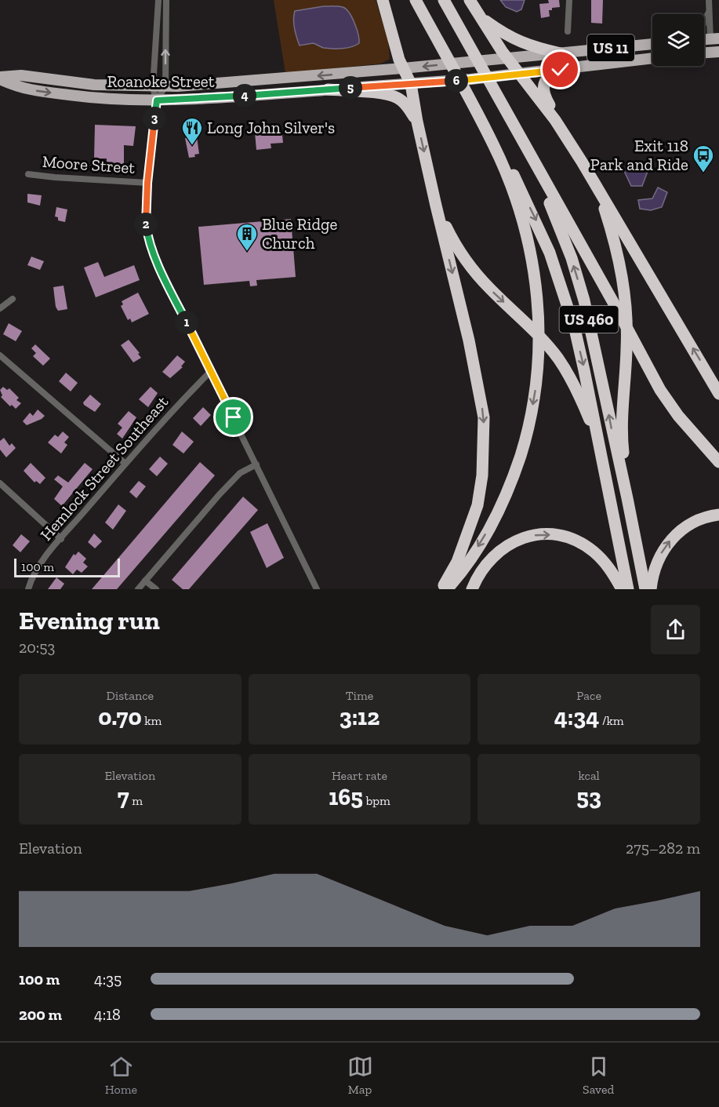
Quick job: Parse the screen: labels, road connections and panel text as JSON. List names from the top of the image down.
{
  "streets": {
    "highway": ["US 460"],
    "main road": ["US 11", "Roanoke Street"],
    "street": ["Moore Street", "Hemlock Street Southeast"]
  },
  "places": {
    "restaurant": ["Long John Silver's"],
    "bus stop": ["Exit 118 Park and Ride"],
    "building": ["Blue Ridge Church"]
  },
  "scale_bar": "100 m",
  "page": {
    "pins": [
      "6",
      "5",
      "4",
      "3",
      "2",
      "1"
    ],
    "scale": "100 m",
    "heading": ["Evening run", "20:53"],
    "stats": [
      ["Distance", "0.70 km"],
      ["Time", "3:12"],
      ["Pace", "4:34 /km"],
      ["Elevation", "7 m"],
      ["Heart rate", "165 bpm"],
      ["kcal", "53"]
    ],
    "chart": ["Elevation", "275–282 m"],
    "list": [
      {
        "name": "100 m",
        "note": "4:35"
      },
      {
        "name": "200 m",
        "note": "4:18"
      }
    ],
    "tabs": ["Home", "Map", "Saved"]
  }
}
